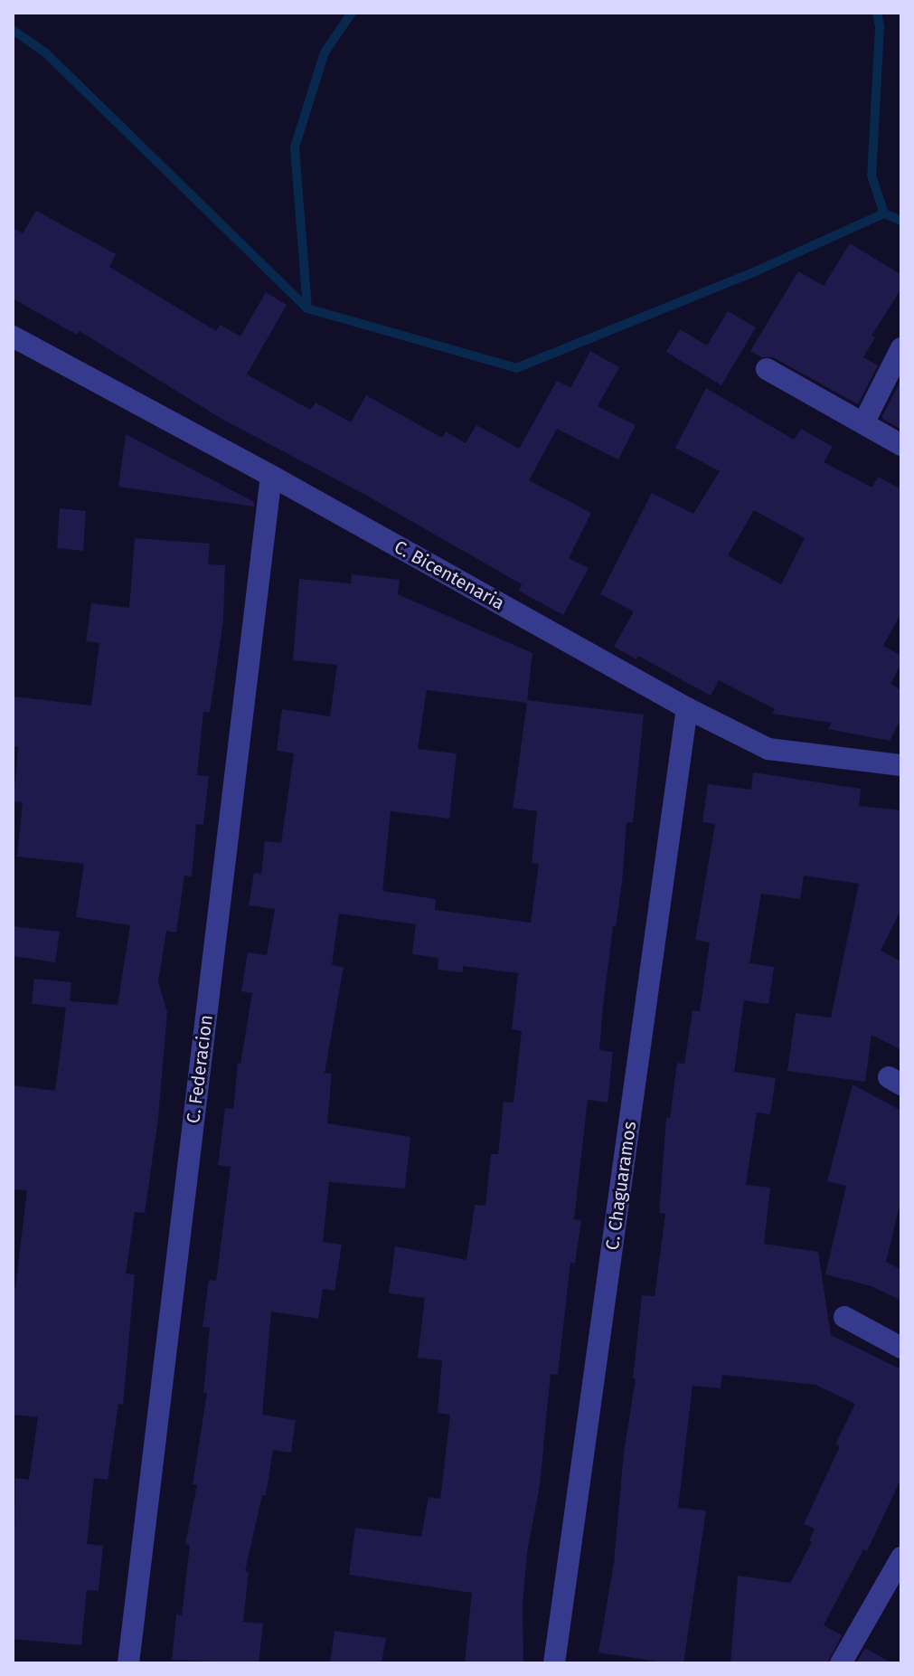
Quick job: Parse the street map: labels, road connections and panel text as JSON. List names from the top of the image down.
{
  "streets": {
    "street": ["C. Bicentenaria", "C. Federacion", "C. Chaguaramos"]
  },
  "crossings": [
    ["C. Bicentenaria", "C. Federacion"],
    ["C. Bicentenaria", "C. Chaguaramos"]
  ]
}
